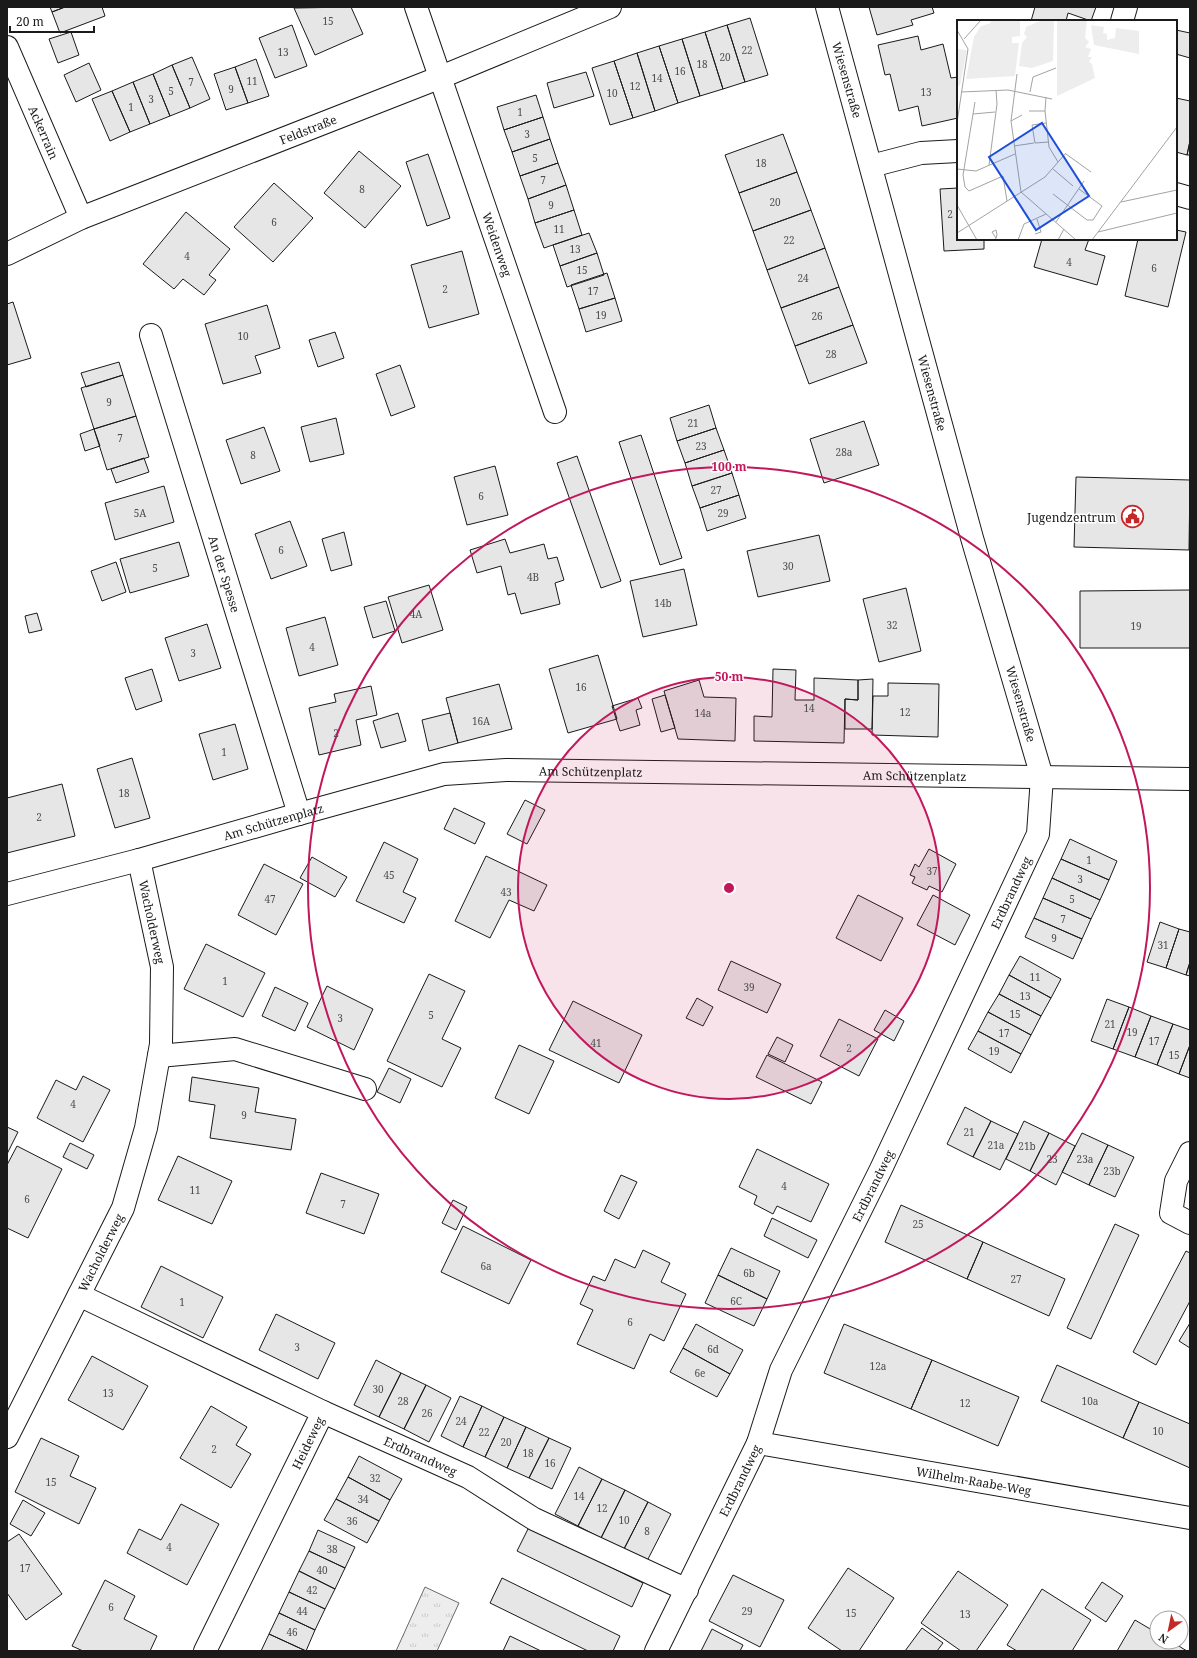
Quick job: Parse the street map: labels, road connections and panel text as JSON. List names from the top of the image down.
{
  "streets": {
    "street": [
      "Wiesenstraße",
      "Feldstraße",
      "Ackerrain",
      "Weidenweg",
      "An der Spesse",
      "Am Schützenplatz",
      "Erdbrandweg",
      "Wacholderweg",
      "Heideweg",
      "Wilhelm-Raabe-Weg"
    ]
  },
  "crossings": [
    ["Wiesenstraße", "Am Schützenplatz"],
    ["Wiesenstraße", "Erdbrandweg"],
    ["Feldstraße", "Ackerrain"],
    ["Feldstraße", "Weidenweg"],
    ["An der Spesse", "Am Schützenplatz"],
    ["Am Schützenplatz", "Erdbrandweg"],
    ["Am Schützenplatz", "Wacholderweg"],
    ["Erdbrandweg", "Heideweg"],
    ["Erdbrandweg", "Wilhelm-Raabe-Weg"],
    ["Wacholderweg", "Heideweg"]
  ],
  "places": {
    "public building": ["Jugendzentrum"]
  },
  "house_numbers": [
    "15",
    "22",
    "13",
    "20",
    "18",
    "16",
    "14",
    "11",
    "7",
    "12",
    "9",
    "5",
    "13",
    "10",
    "3",
    "1",
    "1",
    "3",
    "5",
    "18",
    "7",
    "8",
    "20",
    "9",
    "2",
    "6",
    "11",
    "22",
    "13",
    "4",
    "4",
    "6",
    "15",
    "24",
    "2",
    "17",
    "19",
    "26",
    "10",
    "28",
    "9",
    "21",
    "7",
    "23",
    "28a",
    "8",
    "27",
    "6",
    "5A",
    "29",
    "6",
    "30",
    "5",
    "4B",
    "14b",
    "4A",
    "32",
    "19",
    "4",
    "3",
    "16",
    "14",
    "12",
    "14a",
    "16A",
    "2",
    "1",
    "18",
    "2",
    "1",
    "37",
    "45",
    "3",
    "43",
    "47",
    "5",
    "7",
    "9",
    "31",
    "11",
    "1",
    "39",
    "13",
    "15",
    "5",
    "3",
    "21",
    "19",
    "17",
    "17",
    "41",
    "2",
    "19",
    "15",
    "4",
    "9",
    "21",
    "21a",
    "21b",
    "23",
    "23a",
    "23b",
    "4",
    "11",
    "6",
    "7",
    "25",
    "6a",
    "6b",
    "27",
    "6C",
    "1",
    "6",
    "3",
    "6d",
    "12a",
    "6e",
    "30",
    "13",
    "28",
    "10a",
    "12",
    "26",
    "24",
    "10",
    "22",
    "20",
    "2",
    "18",
    "16",
    "32",
    "15",
    "14",
    "34",
    "12",
    "10",
    "36",
    "8",
    "4",
    "38",
    "17",
    "40",
    "42",
    "6",
    "44",
    "29",
    "15",
    "13",
    "46"
  ],
  "scale_bar": "20 m",
  "north": "bottom left",
  "rings": ["100 m", "50 m"]
}
